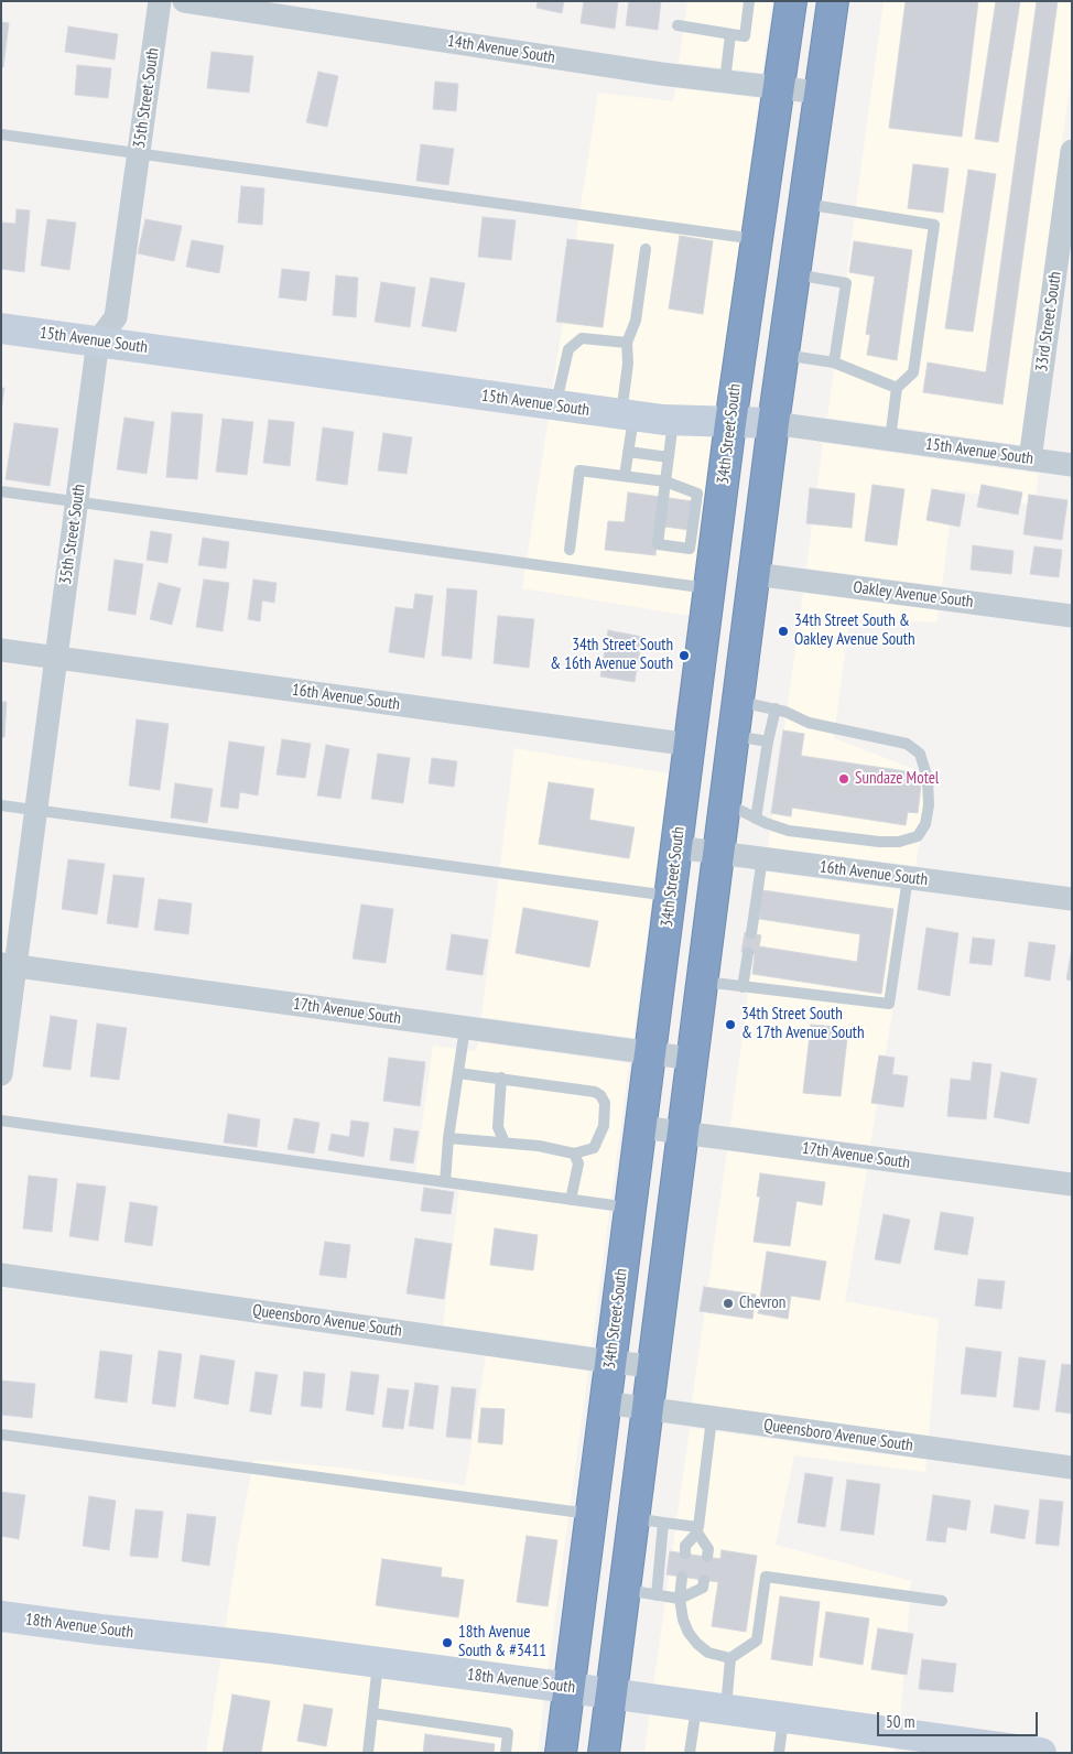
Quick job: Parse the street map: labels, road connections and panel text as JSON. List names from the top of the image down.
{
  "streets": {
    "highway": ["34th Street South"],
    "street": [
      "14th Avenue South",
      "35th Street South",
      "33rd Street South",
      "15th Avenue South",
      "Oakley Avenue South",
      "16th Avenue South",
      "17th Avenue South",
      "Queensboro Avenue South",
      "18th Avenue South"
    ]
  },
  "crossings": [
    ["14th Avenue South", "34th Street South"],
    ["35th Street South", "15th Avenue South"],
    ["35th Street South", "16th Avenue South"],
    ["35th Street South", "17th Avenue South"],
    ["33rd Street South", "15th Avenue South"],
    ["15th Avenue South", "34th Street South"],
    ["34th Street South", "16th Avenue South"],
    ["34th Street South", "17th Avenue South"],
    ["34th Street South", "Queensboro Avenue South"],
    ["34th Street South", "18th Avenue South"]
  ],
  "places": [
    "34th Street South & Oakley Avenue South",
    "34th Street South & 16th Avenue South",
    "Sundaze Motel",
    "34th Street South & 17th Avenue South",
    "Chevron",
    "18th Avenue South & #3411"
  ],
  "scale_bar": "50 m"
}
